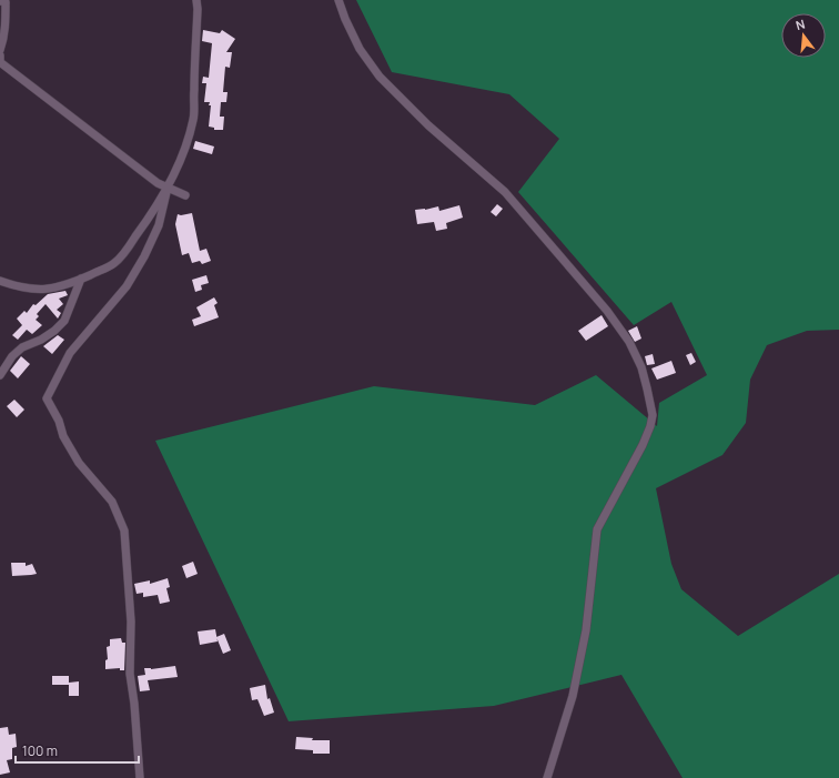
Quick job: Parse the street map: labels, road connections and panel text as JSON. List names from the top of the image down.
{
  "scale_bar": "100 m",
  "north": "top"
}
